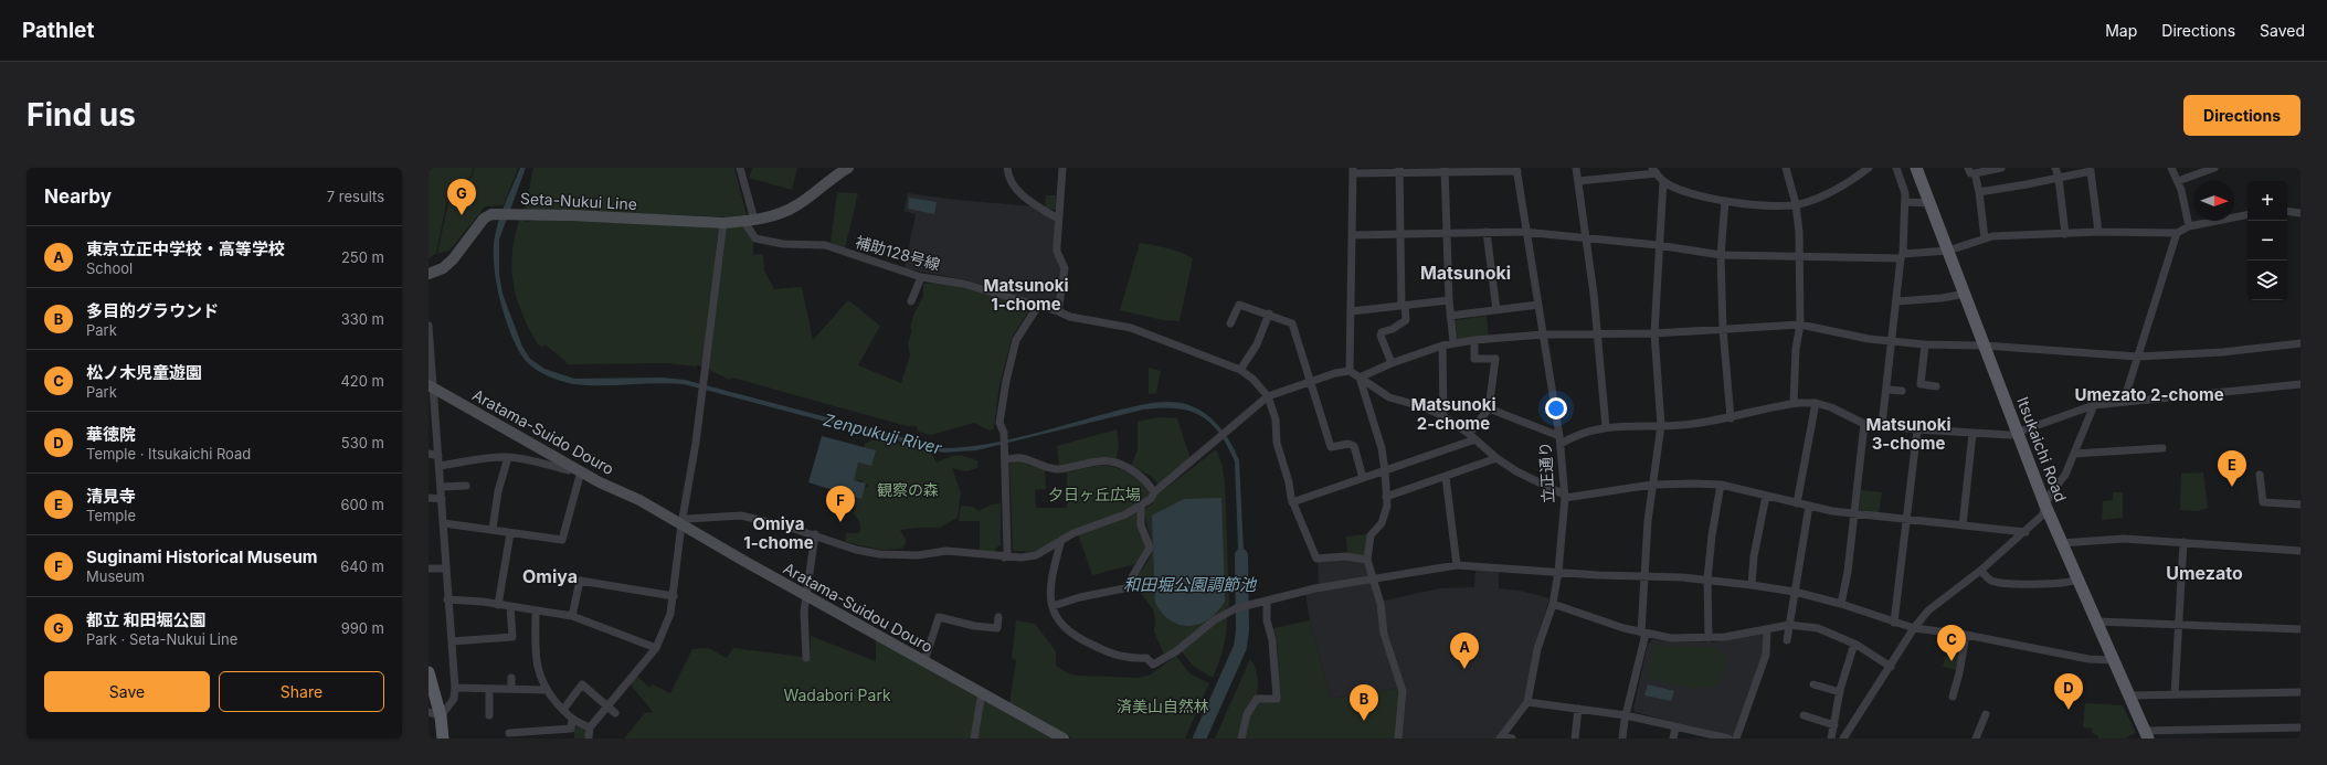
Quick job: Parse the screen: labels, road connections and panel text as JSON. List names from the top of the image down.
{
  "streets": {
    "main road": [
      "Seta-Nukui Line",
      "Aratama-Suido Douro",
      "Itsukaichi Road",
      "Aratama-Suidou Douro"
    ],
    "street": ["補助128号線", "立正通り"]
  },
  "crossings": [
    ["Seta-Nukui Line", "補助128号線"],
    ["Aratama-Suido Douro", "Aratama-Suidou Douro"]
  ],
  "districts": [
    "Matsunoki",
    "Matsunoki 1-chome",
    "Umezato 2-chome",
    "Matsunoki 2-chome",
    "Matsunoki 3-chome",
    "Omiya 1-chome",
    "Umezato",
    "Omiya"
  ],
  "water": ["Zenpukuji River", "和田堀公園調節池"],
  "parks": [
    "観察の森",
    "夕日ヶ丘広場",
    "Wadabori Park",
    "済美山自然林"
  ],
  "north": "right",
  "page": {
    "header": "Pathlet",
    "nav": ["Map", "Directions", "Saved"],
    "buttons": [
      "Directions",
      ["Save", "Share"]
    ],
    "title": "Find us",
    "heading": ["Nearby", "7 results"],
    "pins": [
      "G",
      "E",
      "F",
      "C",
      "A",
      "D",
      "B"
    ],
    "map_buttons": ["+", "−"],
    "list": [
      {
        "mark": "A",
        "name": "東京立正中学校・高等学校",
        "note": "School",
        "value": "250 m"
      },
      {
        "mark": "B",
        "name": "多目的グラウンド",
        "note": "Park",
        "value": "330 m"
      },
      {
        "mark": "C",
        "name": "松ノ木児童遊園",
        "note": "Park",
        "value": "420 m"
      },
      {
        "mark": "D",
        "name": "華徳院",
        "note": "Temple · Itsukaichi Road",
        "value": "530 m"
      },
      {
        "mark": "E",
        "name": "清見寺",
        "note": "Temple",
        "value": "600 m"
      },
      {
        "mark": "F",
        "name": "Suginami Historical Museum",
        "note": "Museum",
        "value": "640 m"
      },
      {
        "mark": "G",
        "name": "都立 和田堀公園",
        "note": "Park · Seta-Nukui Line",
        "value": "990 m"
      }
    ]
  }
}
